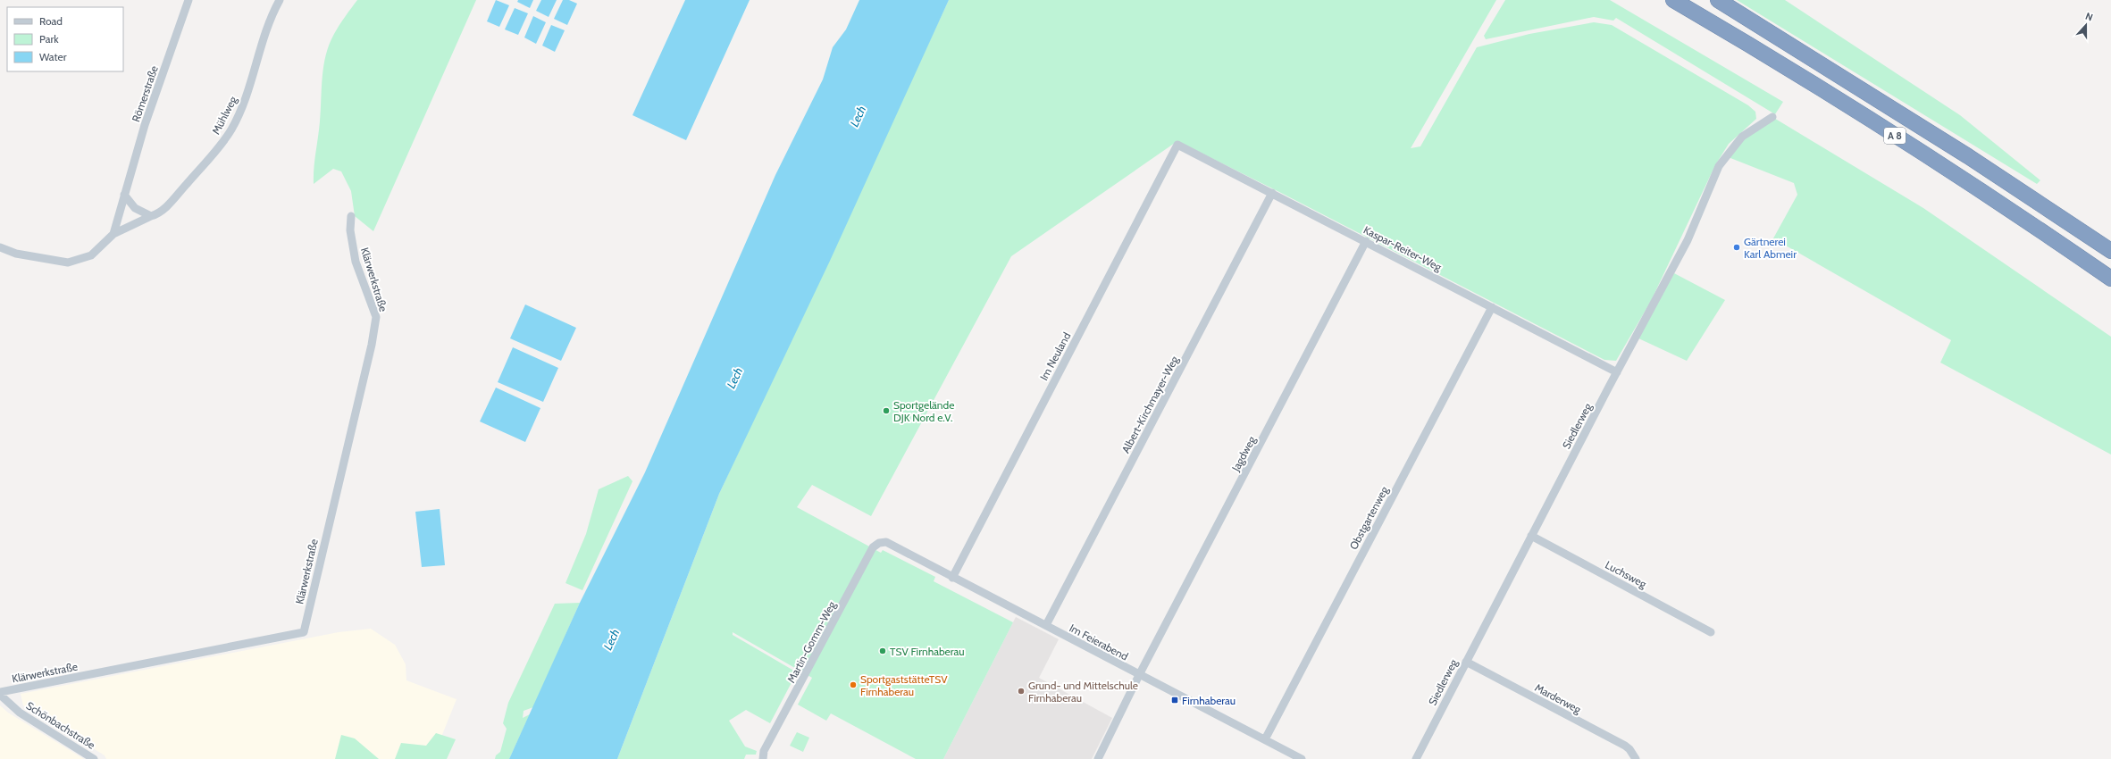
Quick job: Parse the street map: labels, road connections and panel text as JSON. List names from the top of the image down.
{
  "streets": {
    "highway": ["A 8"],
    "street": [
      "Römerstraße",
      "Mühlweg",
      "Kaspar-Reiter-Weg",
      "Klärwerkstraße",
      "Im Neuland",
      "Albert-Kirchmayer-Weg",
      "Siedlerweg",
      "Jagdweg",
      "Obstgartenweg",
      "Luchsweg",
      "Martin-Gomm-Weg",
      "Im Feierabend",
      "Marderweg",
      "Schönbachstraße"
    ]
  },
  "crossings": [
    ["Kaspar-Reiter-Weg", "Im Neuland"],
    ["Kaspar-Reiter-Weg", "Albert-Kirchmayer-Weg"],
    ["Kaspar-Reiter-Weg", "Siedlerweg"],
    ["Kaspar-Reiter-Weg", "Jagdweg"],
    ["Kaspar-Reiter-Weg", "Obstgartenweg"],
    ["Im Neuland", "Im Feierabend"],
    ["Albert-Kirchmayer-Weg", "Im Feierabend"],
    ["Siedlerweg", "Luchsweg"],
    ["Siedlerweg", "Marderweg"],
    ["Jagdweg", "Im Feierabend"],
    ["Obstgartenweg", "Im Feierabend"],
    ["Martin-Gomm-Weg", "Im Feierabend"]
  ],
  "water": ["Lech"],
  "places": {
    "other": [
      "Gärtnerei Karl Abmeir",
      "Sportgelände DJK Nord e.V.",
      "TSV Firnhaberau",
      "SportgaststätteTSV Firnhaberau",
      "Grund- und Mittelschule Firnhaberau"
    ],
    "transit": ["Firnhaberau"]
  },
  "legend": ["Road", "Park", "Water"],
  "north": "top"
}
